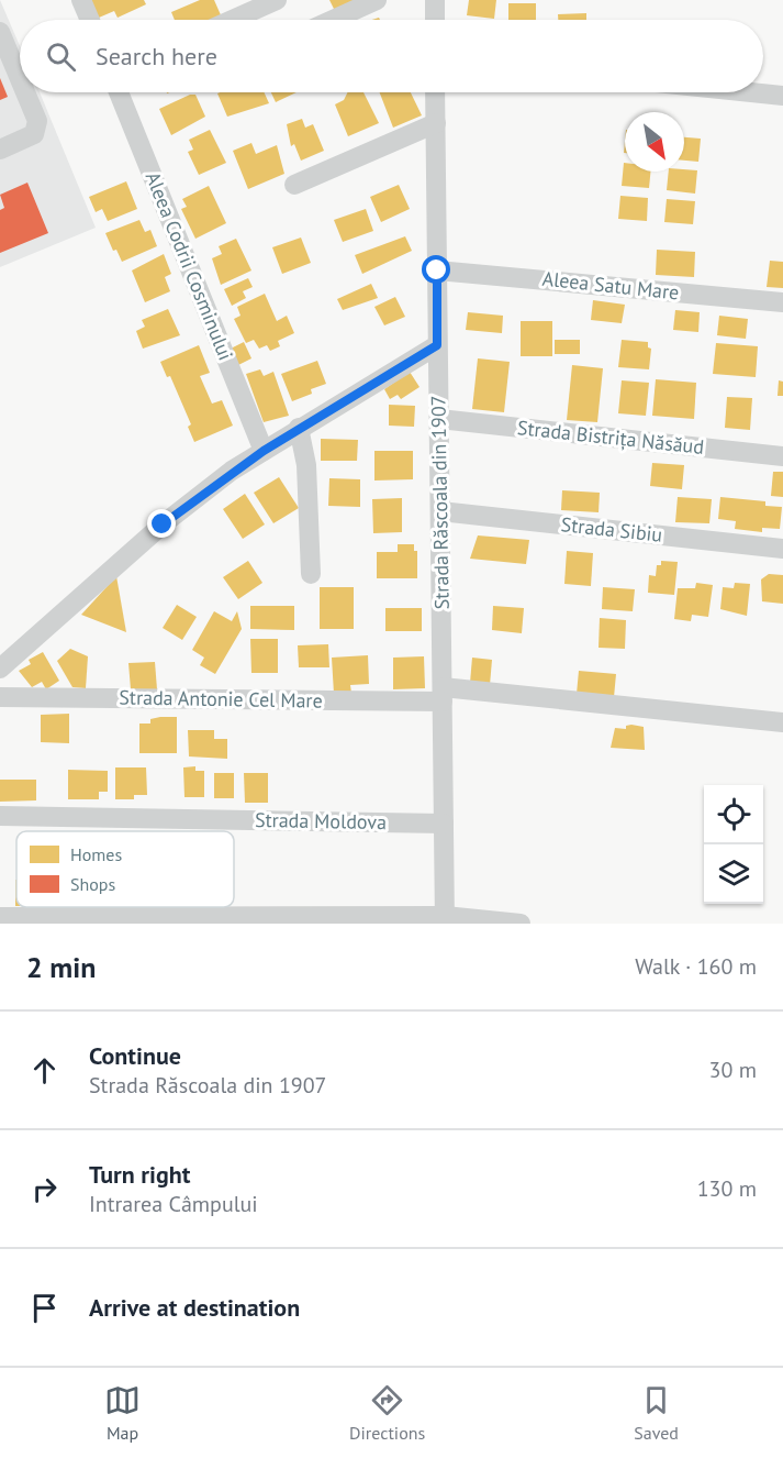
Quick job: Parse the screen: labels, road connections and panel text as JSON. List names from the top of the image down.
{
  "streets": {
    "street": [
      "Aleea Codrii Cosminului",
      "Aleea Satu Mare",
      "Strada Bistrița Năsăud",
      "Strada Răscoala din 1907",
      "Strada Sibiu",
      "Strada Antonie Cel Mare",
      "Strada Moldova"
    ]
  },
  "crossings": [
    ["Aleea Satu Mare", "Strada Răscoala din 1907"],
    ["Strada Bistrița Năsăud", "Strada Răscoala din 1907"],
    ["Strada Răscoala din 1907", "Strada Sibiu"],
    ["Strada Răscoala din 1907", "Strada Antonie Cel Mare"],
    ["Strada Răscoala din 1907", "Strada Moldova"]
  ],
  "legend": ["Homes", "Shops"],
  "north": "bottom right",
  "page": {
    "search": "Search here",
    "heading": ["2 min", "Walk · 160 m"],
    "list": [
      ["Continue", "Strada Răscoala din 1907", "30 m"],
      ["Turn right", "Intrarea Câmpului", "130 m"],
      "Arrive at destination"
    ],
    "nav": ["Map", "Directions", "Saved"]
  }
}
